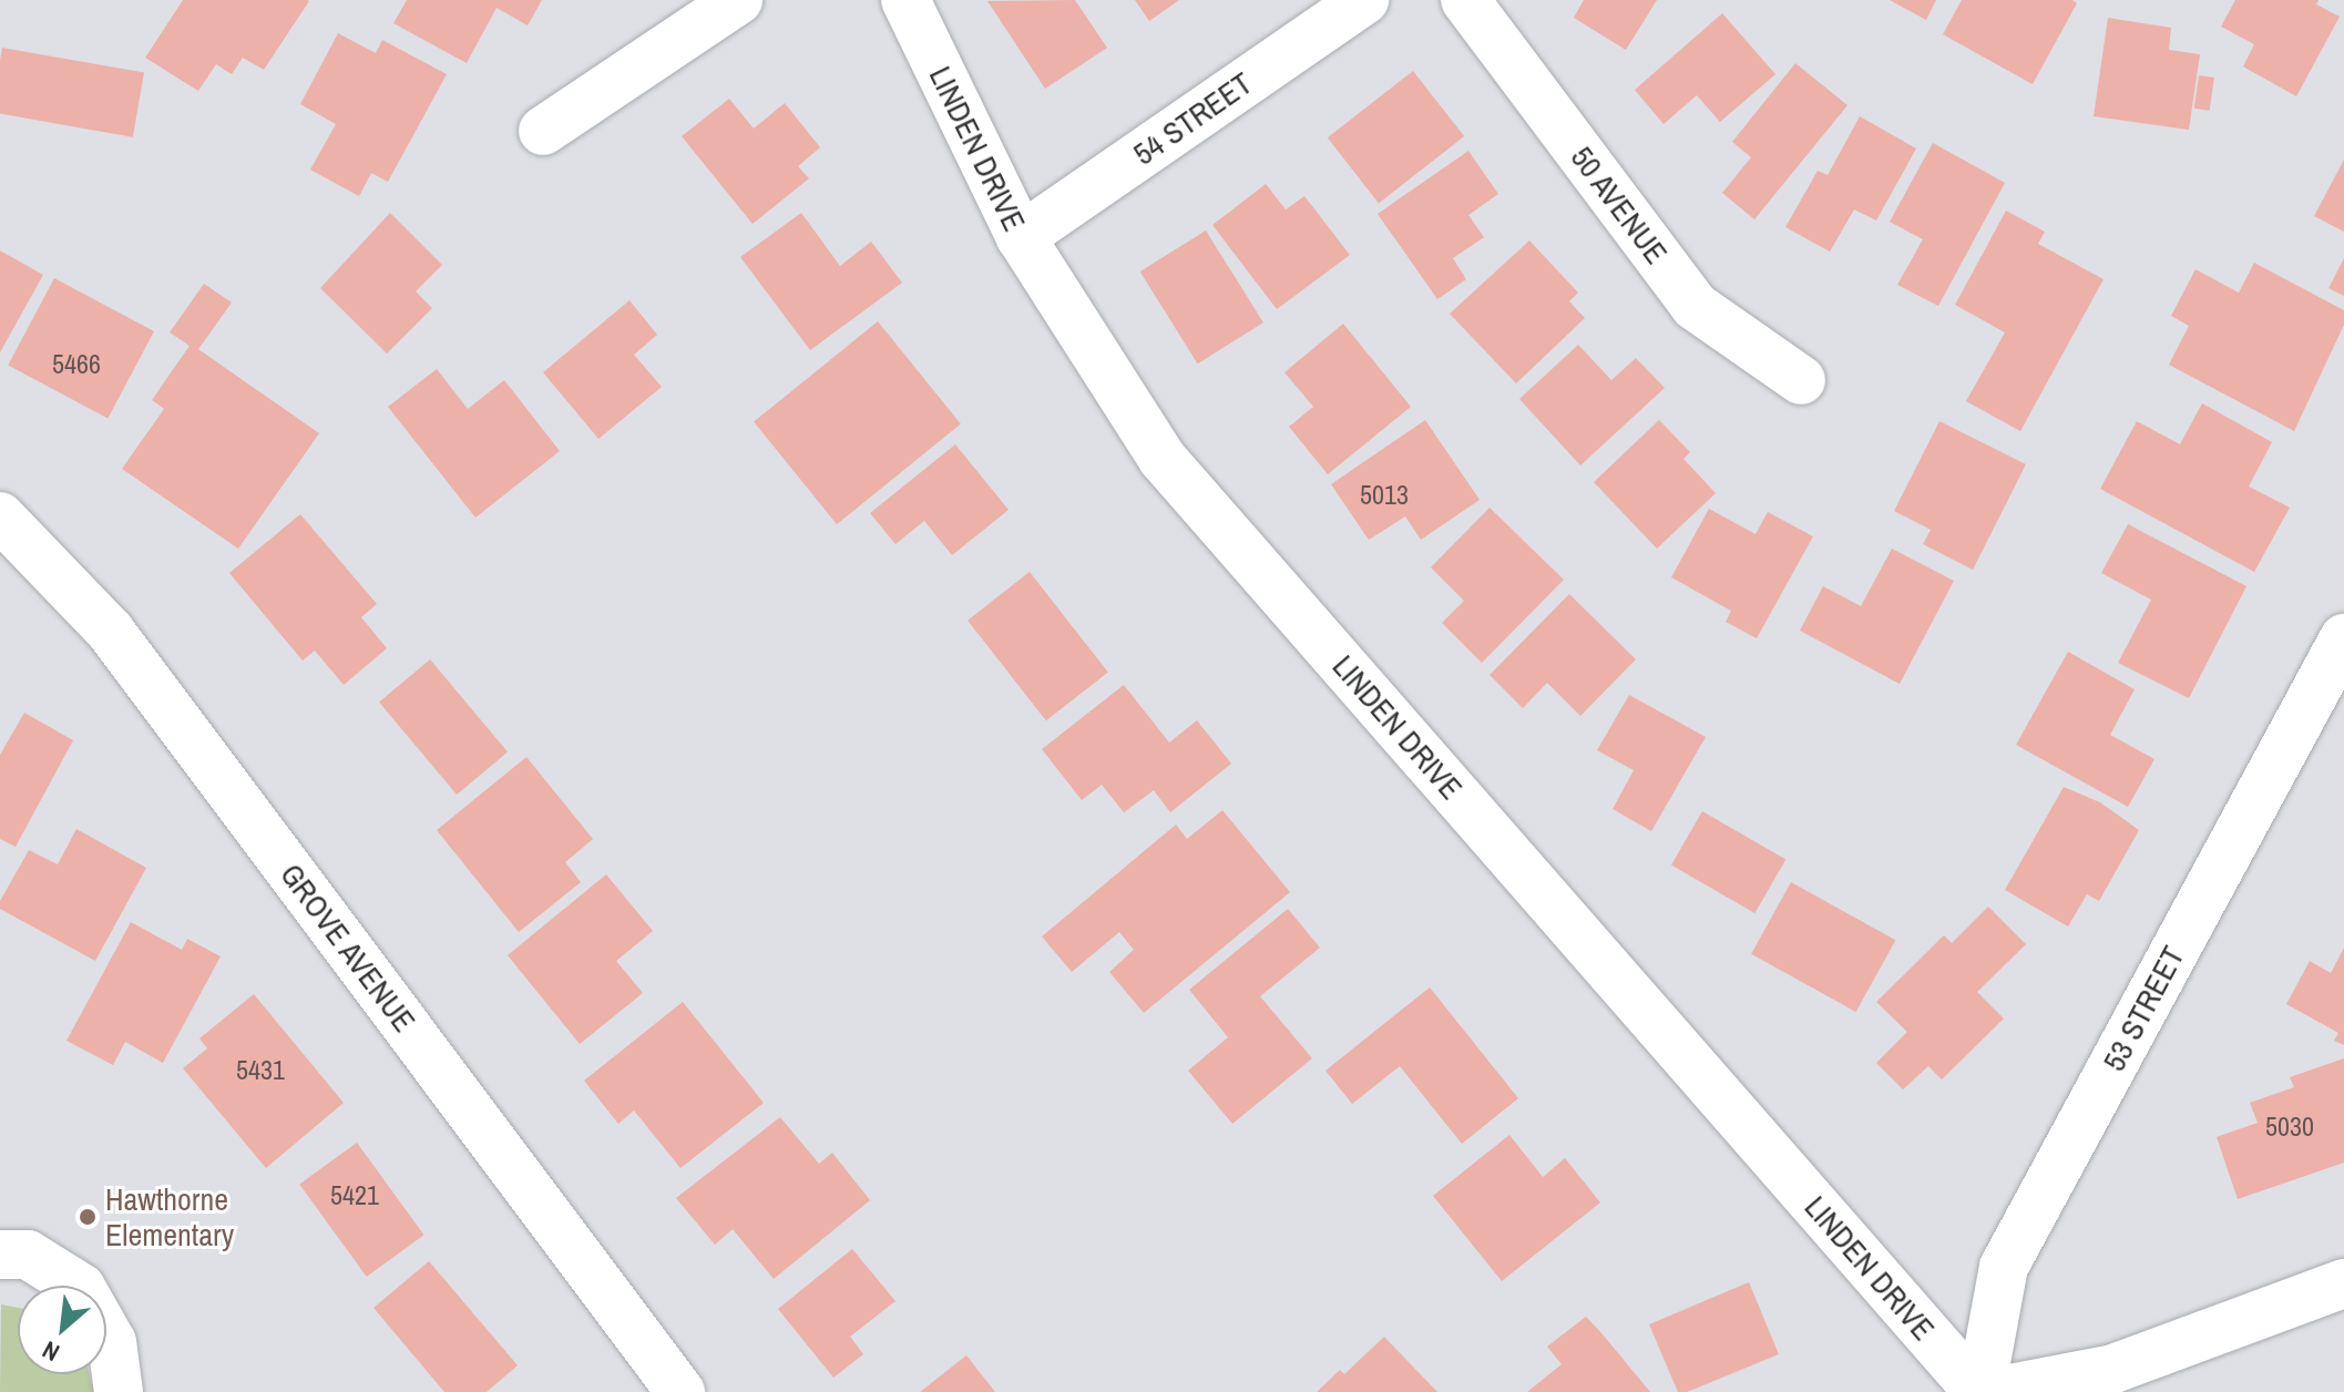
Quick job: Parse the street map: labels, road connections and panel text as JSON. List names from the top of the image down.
{
  "streets": {
    "street": [
      "54 STREET",
      "LINDEN DRIVE",
      "50 AVENUE",
      "GROVE AVENUE",
      "53 STREET"
    ]
  },
  "crossings": [
    ["54 STREET", "LINDEN DRIVE"],
    ["LINDEN DRIVE", "53 STREET"]
  ],
  "places": ["Hawthorne Elementary"],
  "house_numbers": [
    "5466",
    "5013",
    "5431",
    "5030",
    "5421"
  ],
  "north": "bottom left"
}
